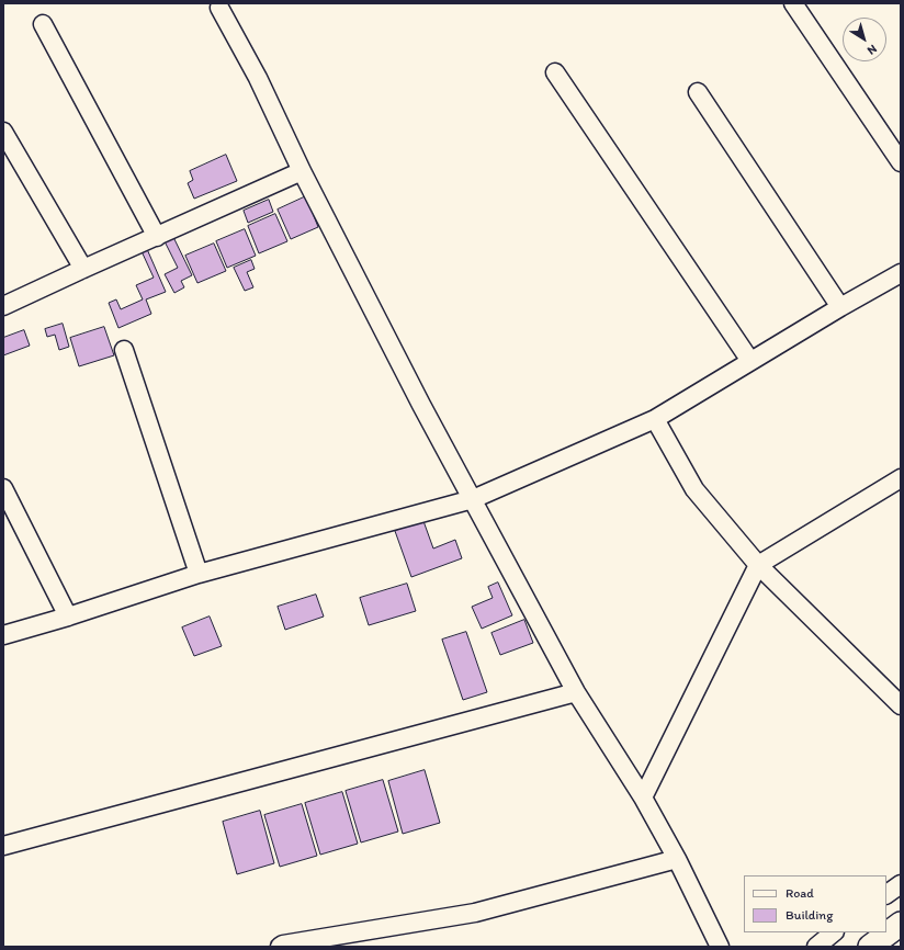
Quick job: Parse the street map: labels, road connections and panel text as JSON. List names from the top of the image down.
{
  "legend": ["Road", "Building"],
  "north": "bottom right"
}
